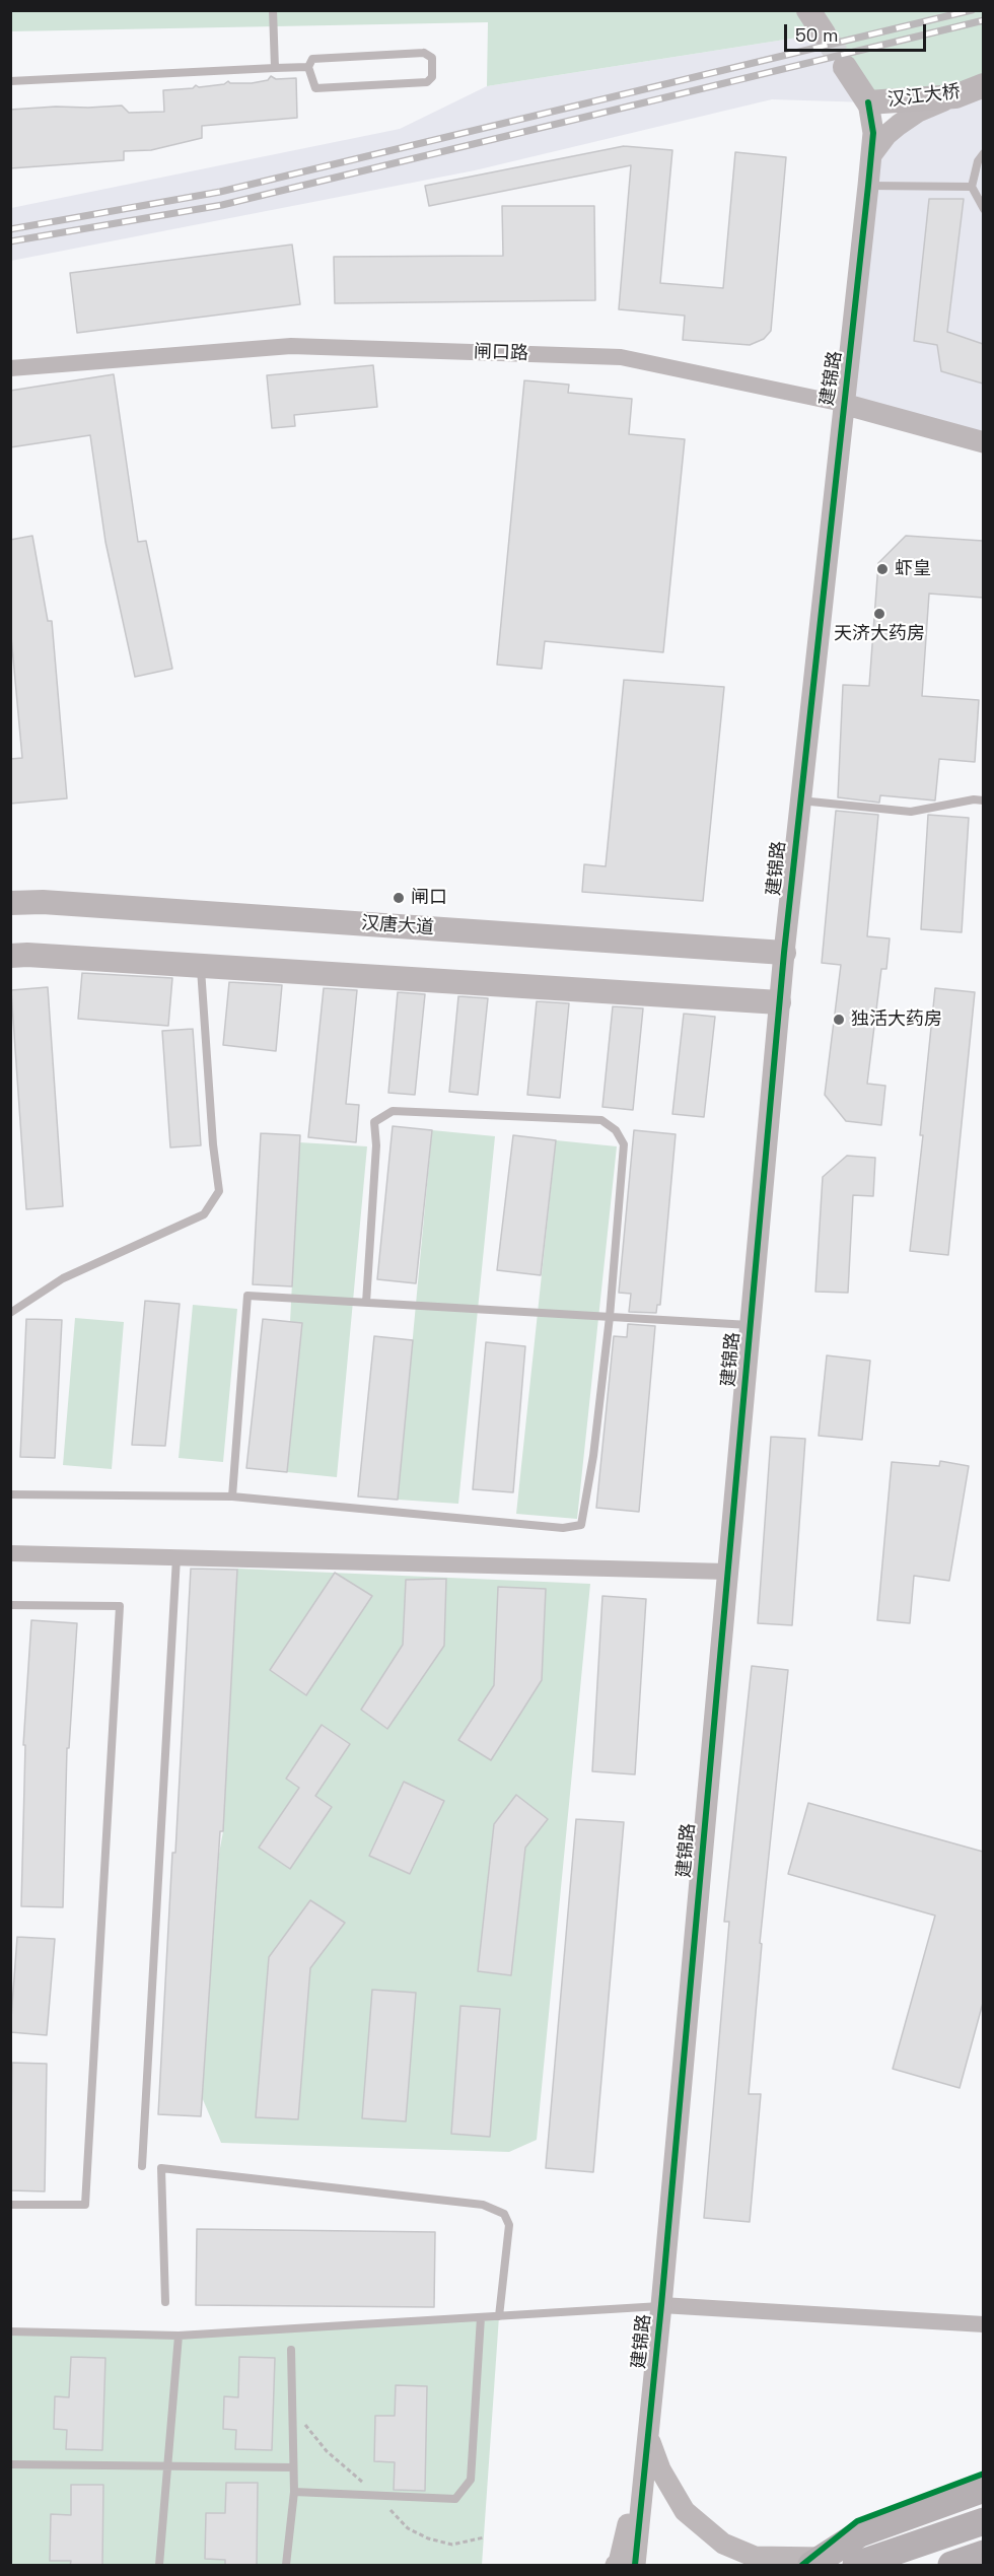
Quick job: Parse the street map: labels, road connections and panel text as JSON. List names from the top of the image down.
{
  "streets": {
    "main road": ["汉江大桥", "汉唐大道"],
    "street": ["闸口路", "建锦路"]
  },
  "crossings": [
    ["汉江大桥", "建锦路"],
    ["闸口路", "建锦路"],
    ["建锦路", "汉唐大道"]
  ],
  "places": [
    "虾皇",
    "天济大药房",
    "闸口",
    "独活大药房"
  ],
  "scale_bar": "50 m"
}
